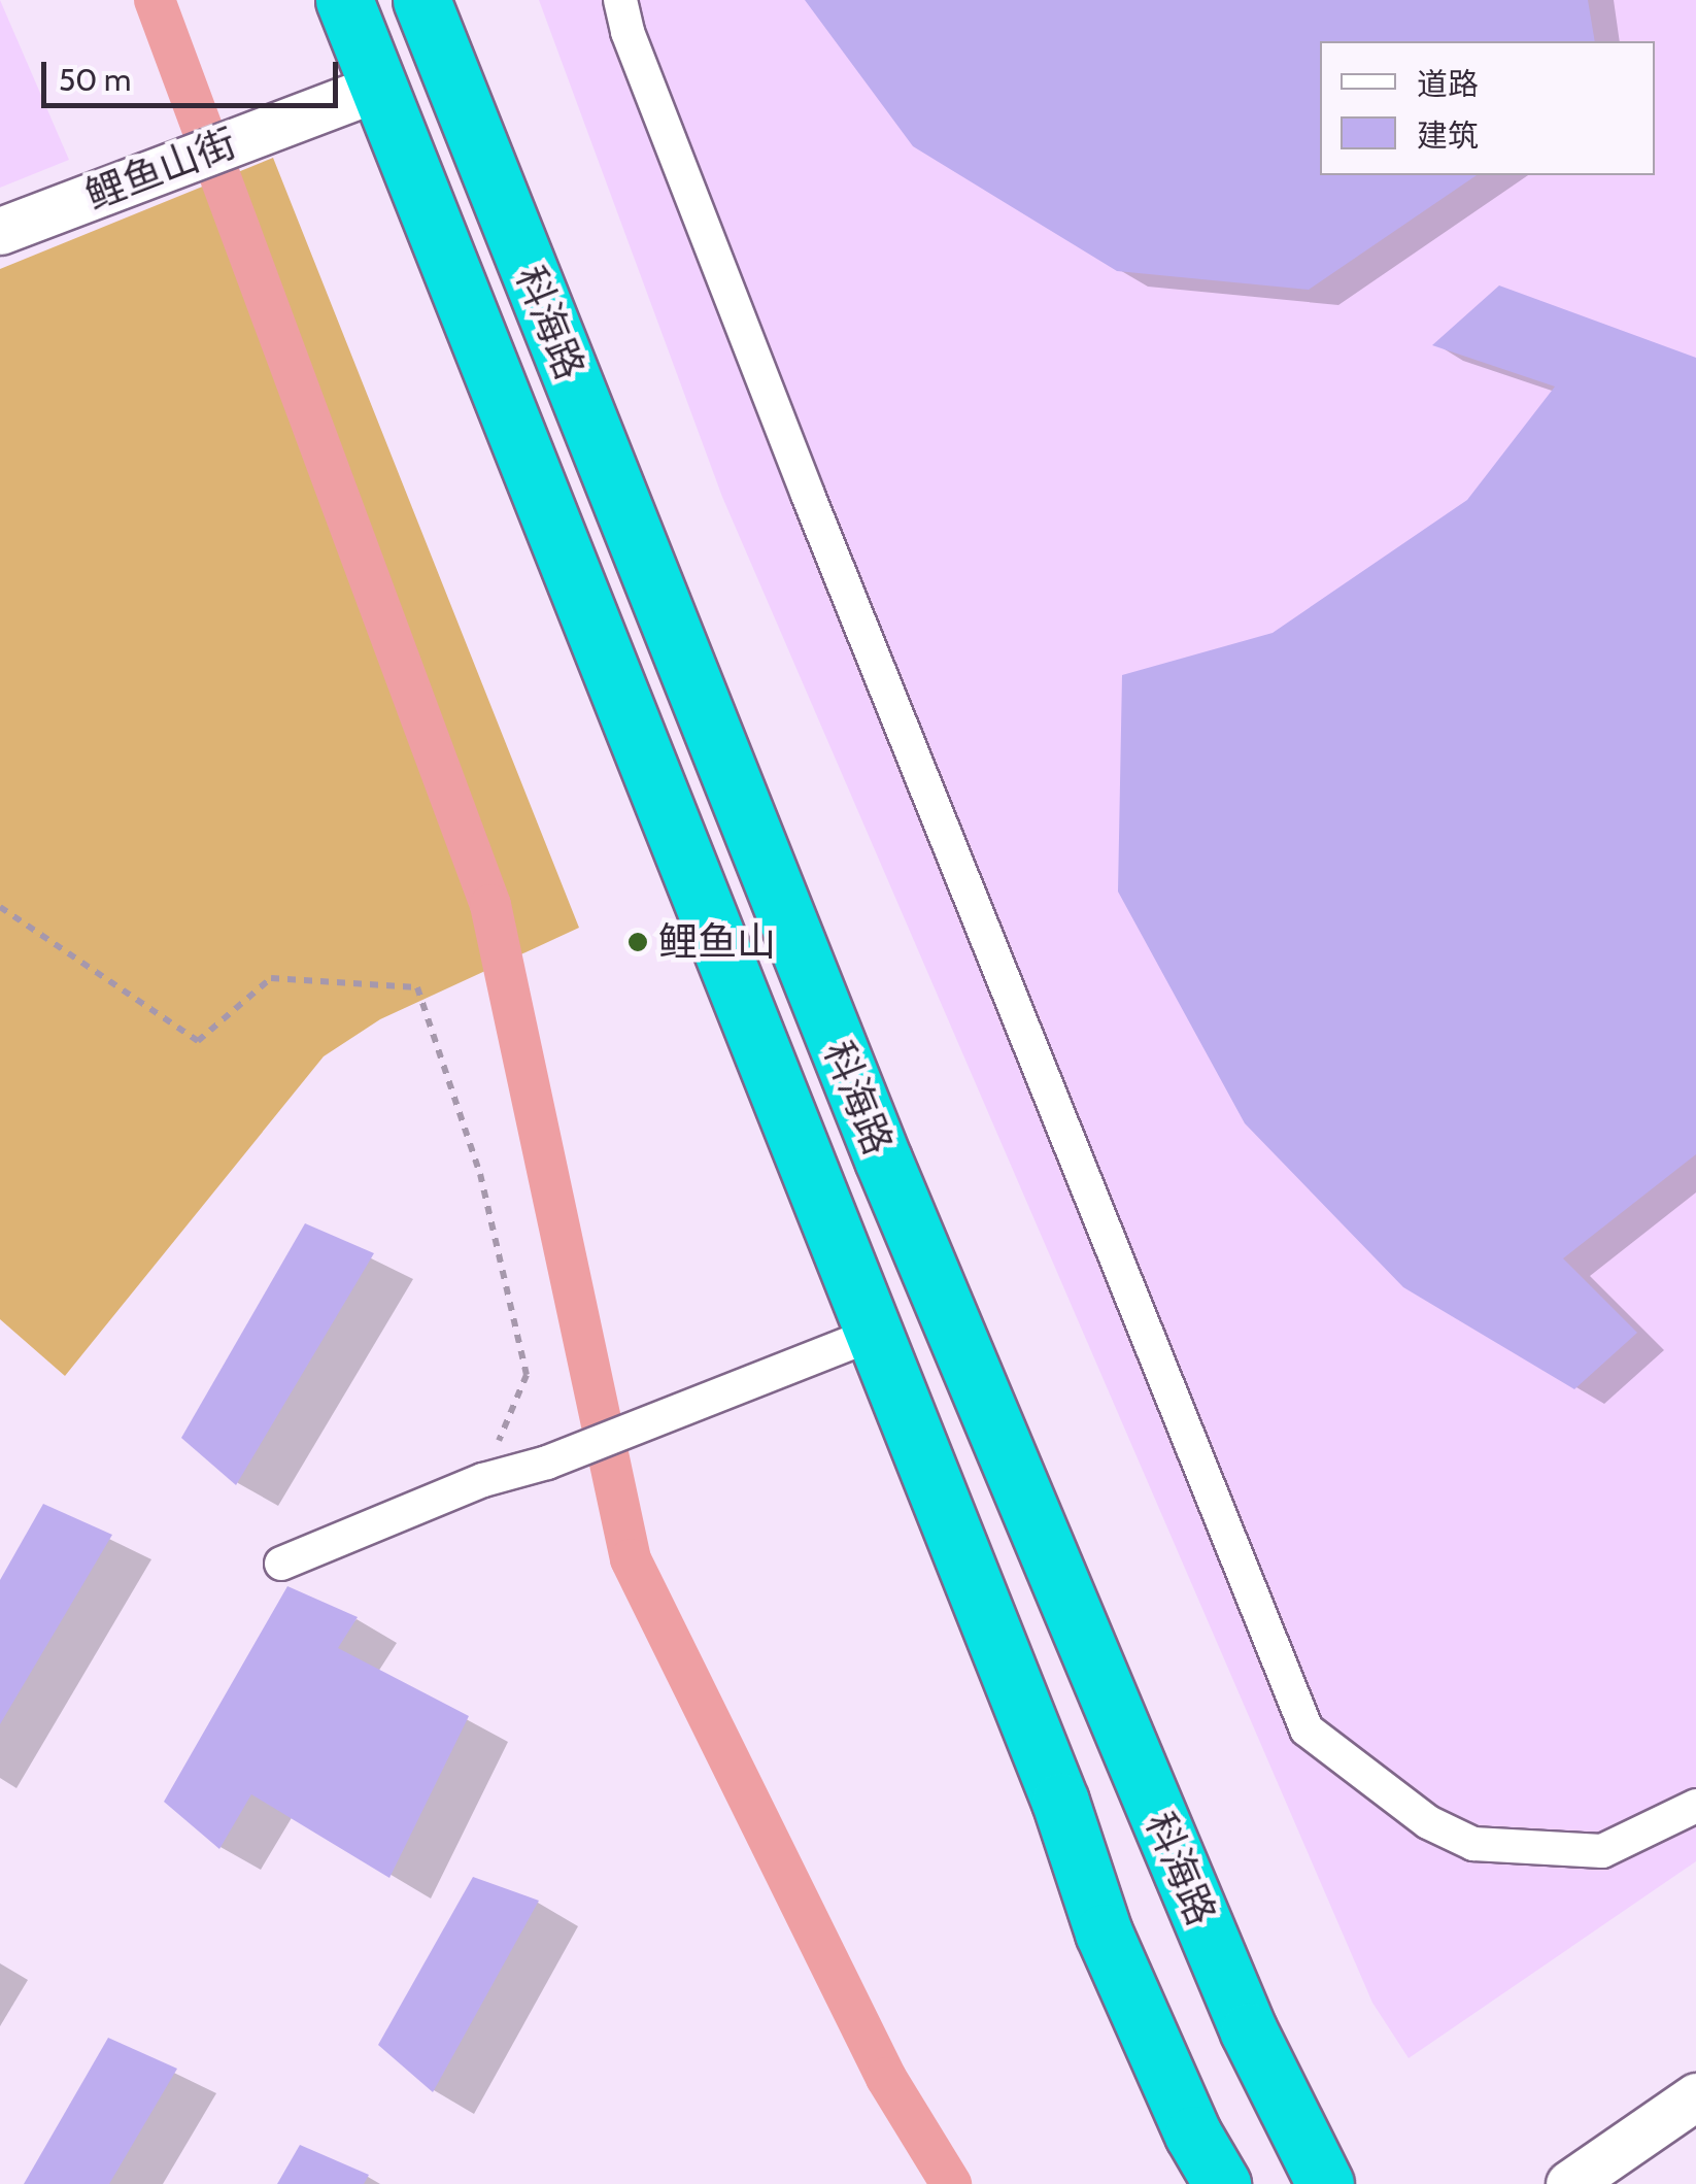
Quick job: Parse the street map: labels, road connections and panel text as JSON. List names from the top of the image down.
{
  "streets": {
    "highway": ["科海路"],
    "street": ["鲤鱼山街"]
  },
  "crossings": [
    ["鲤鱼山街", "科海路"]
  ],
  "places": ["鲤鱼山"],
  "legend": ["道路", "建筑"],
  "scale_bar": "50 m"
}
